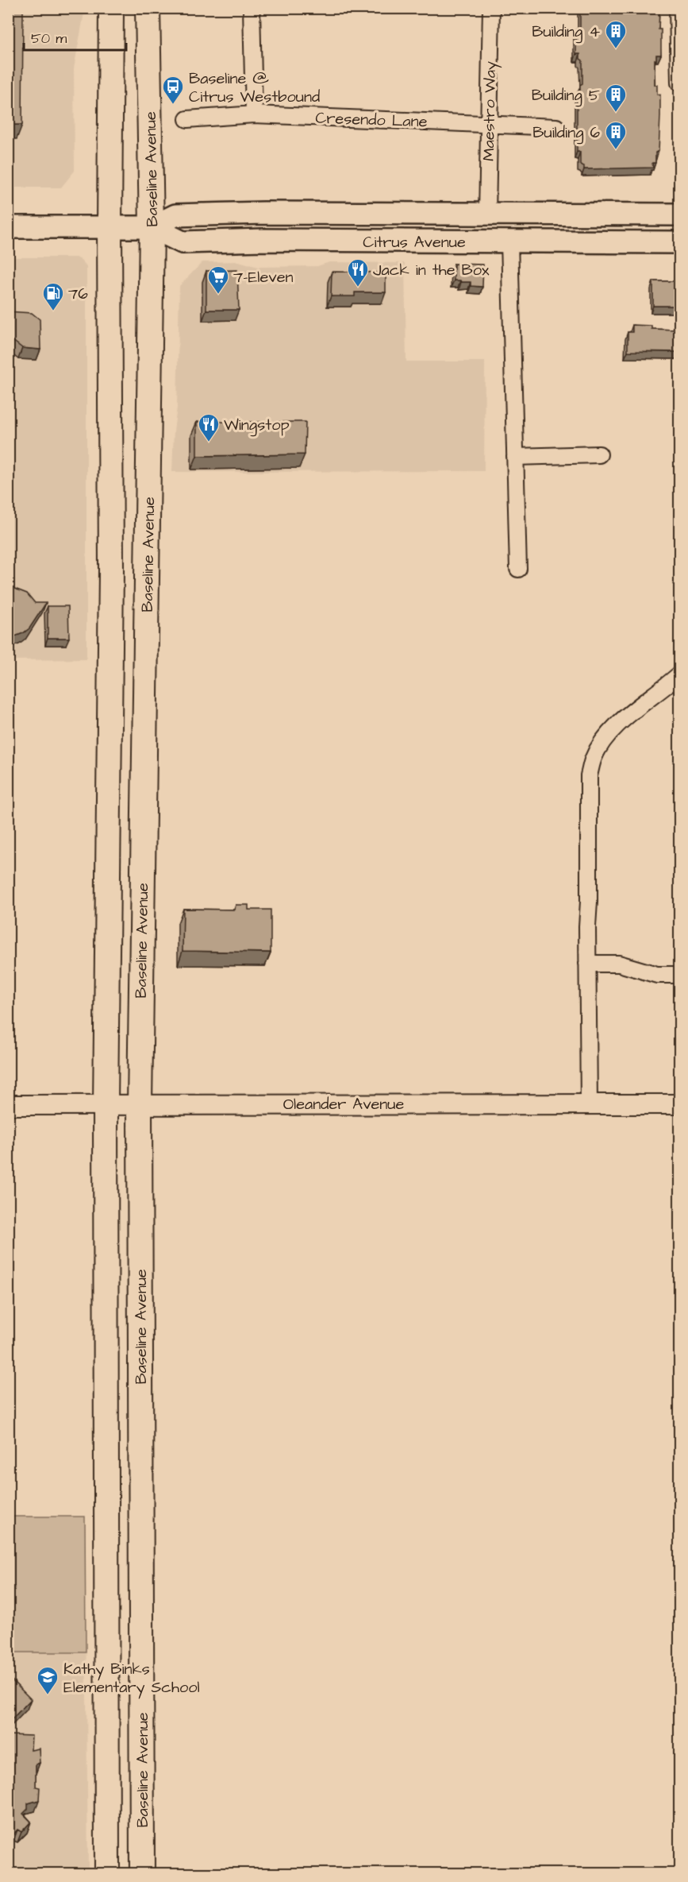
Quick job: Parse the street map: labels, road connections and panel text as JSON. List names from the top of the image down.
{
  "streets": {
    "main road": ["Baseline Avenue", "Citrus Avenue"],
    "street": ["Maestro Way", "Cresendo Lane", "Oleander Avenue"]
  },
  "crossings": [
    ["Maestro Way", "Cresendo Lane"],
    ["Maestro Way", "Citrus Avenue"],
    ["Baseline Avenue", "Citrus Avenue"],
    ["Baseline Avenue", "Oleander Avenue"]
  ],
  "places": {
    "building": ["Building 4", "Building 5", "Building 6"],
    "bus stop": ["Baseline @ Citrus Westbound"],
    "restaurant": ["Jack in the Box", "Wingstop"],
    "supermarket": ["7-Eleven"],
    "fuel station": ["76"],
    "school or university": ["Kathy Binks Elementary School"]
  },
  "scale_bar": "50 m"
}
